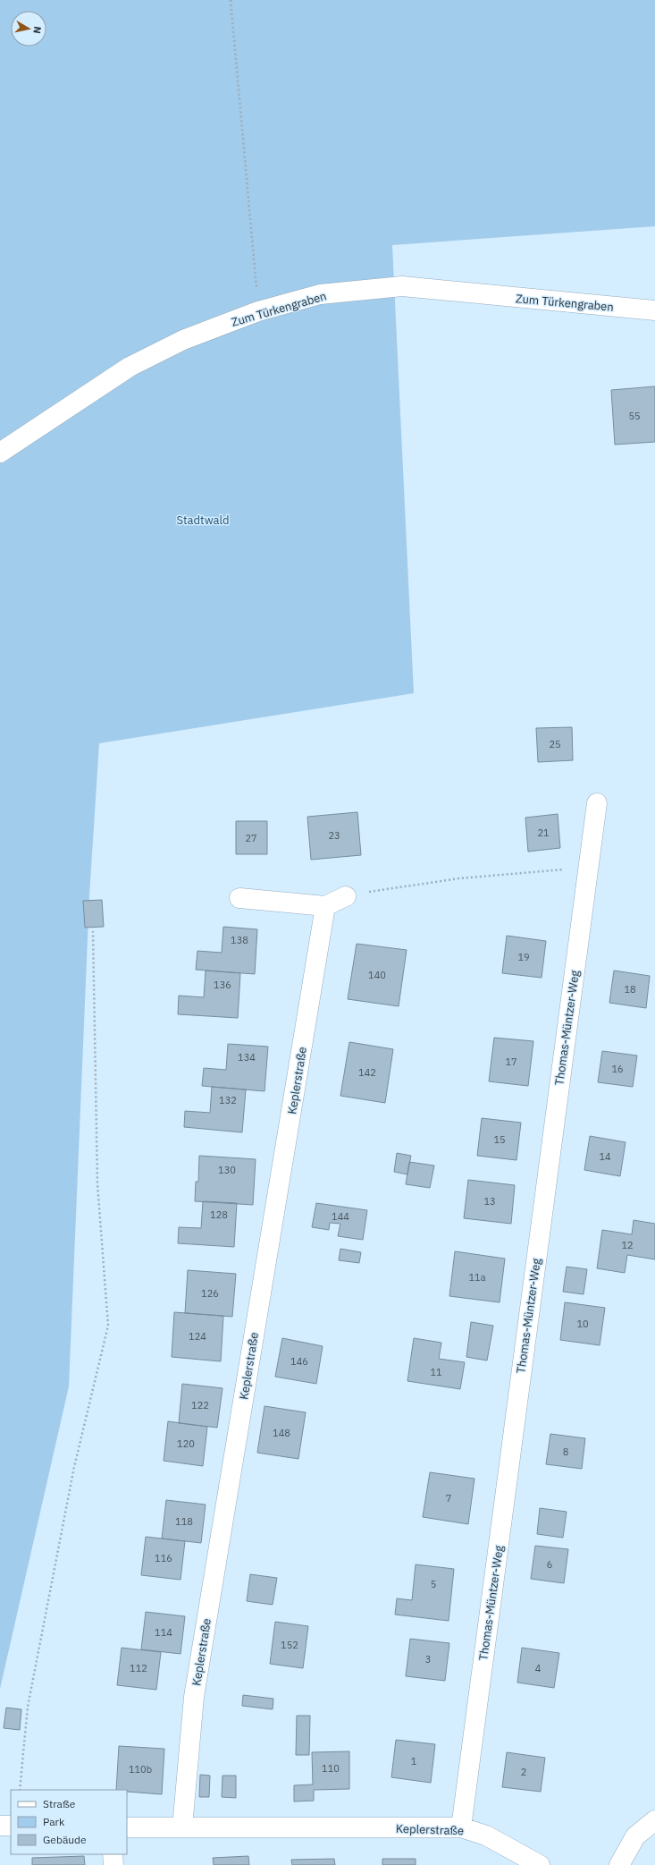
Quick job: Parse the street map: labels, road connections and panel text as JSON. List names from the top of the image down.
{
  "streets": {
    "street": ["Zum Türkengraben", "Thomas-Müntzer-Weg", "Keplerstraße"]
  },
  "crossings": [
    ["Thomas-Müntzer-Weg", "Keplerstraße"]
  ],
  "parks": ["Stadtwald"],
  "house_numbers": [
    "55",
    "25",
    "21",
    "23",
    "27",
    "138",
    "19",
    "140",
    "136",
    "18",
    "134",
    "17",
    "16",
    "142",
    "132",
    "15",
    "14",
    "130",
    "13",
    "128",
    "144",
    "12",
    "11a",
    "126",
    "10",
    "124",
    "146",
    "11",
    "122",
    "148",
    "120",
    "8",
    "7",
    "118",
    "116",
    "6",
    "5",
    "114",
    "152",
    "3",
    "112",
    "4",
    "1",
    "110",
    "110b",
    "2"
  ],
  "legend": ["Straße", "Park", "Gebäude"],
  "north": "right"
}
